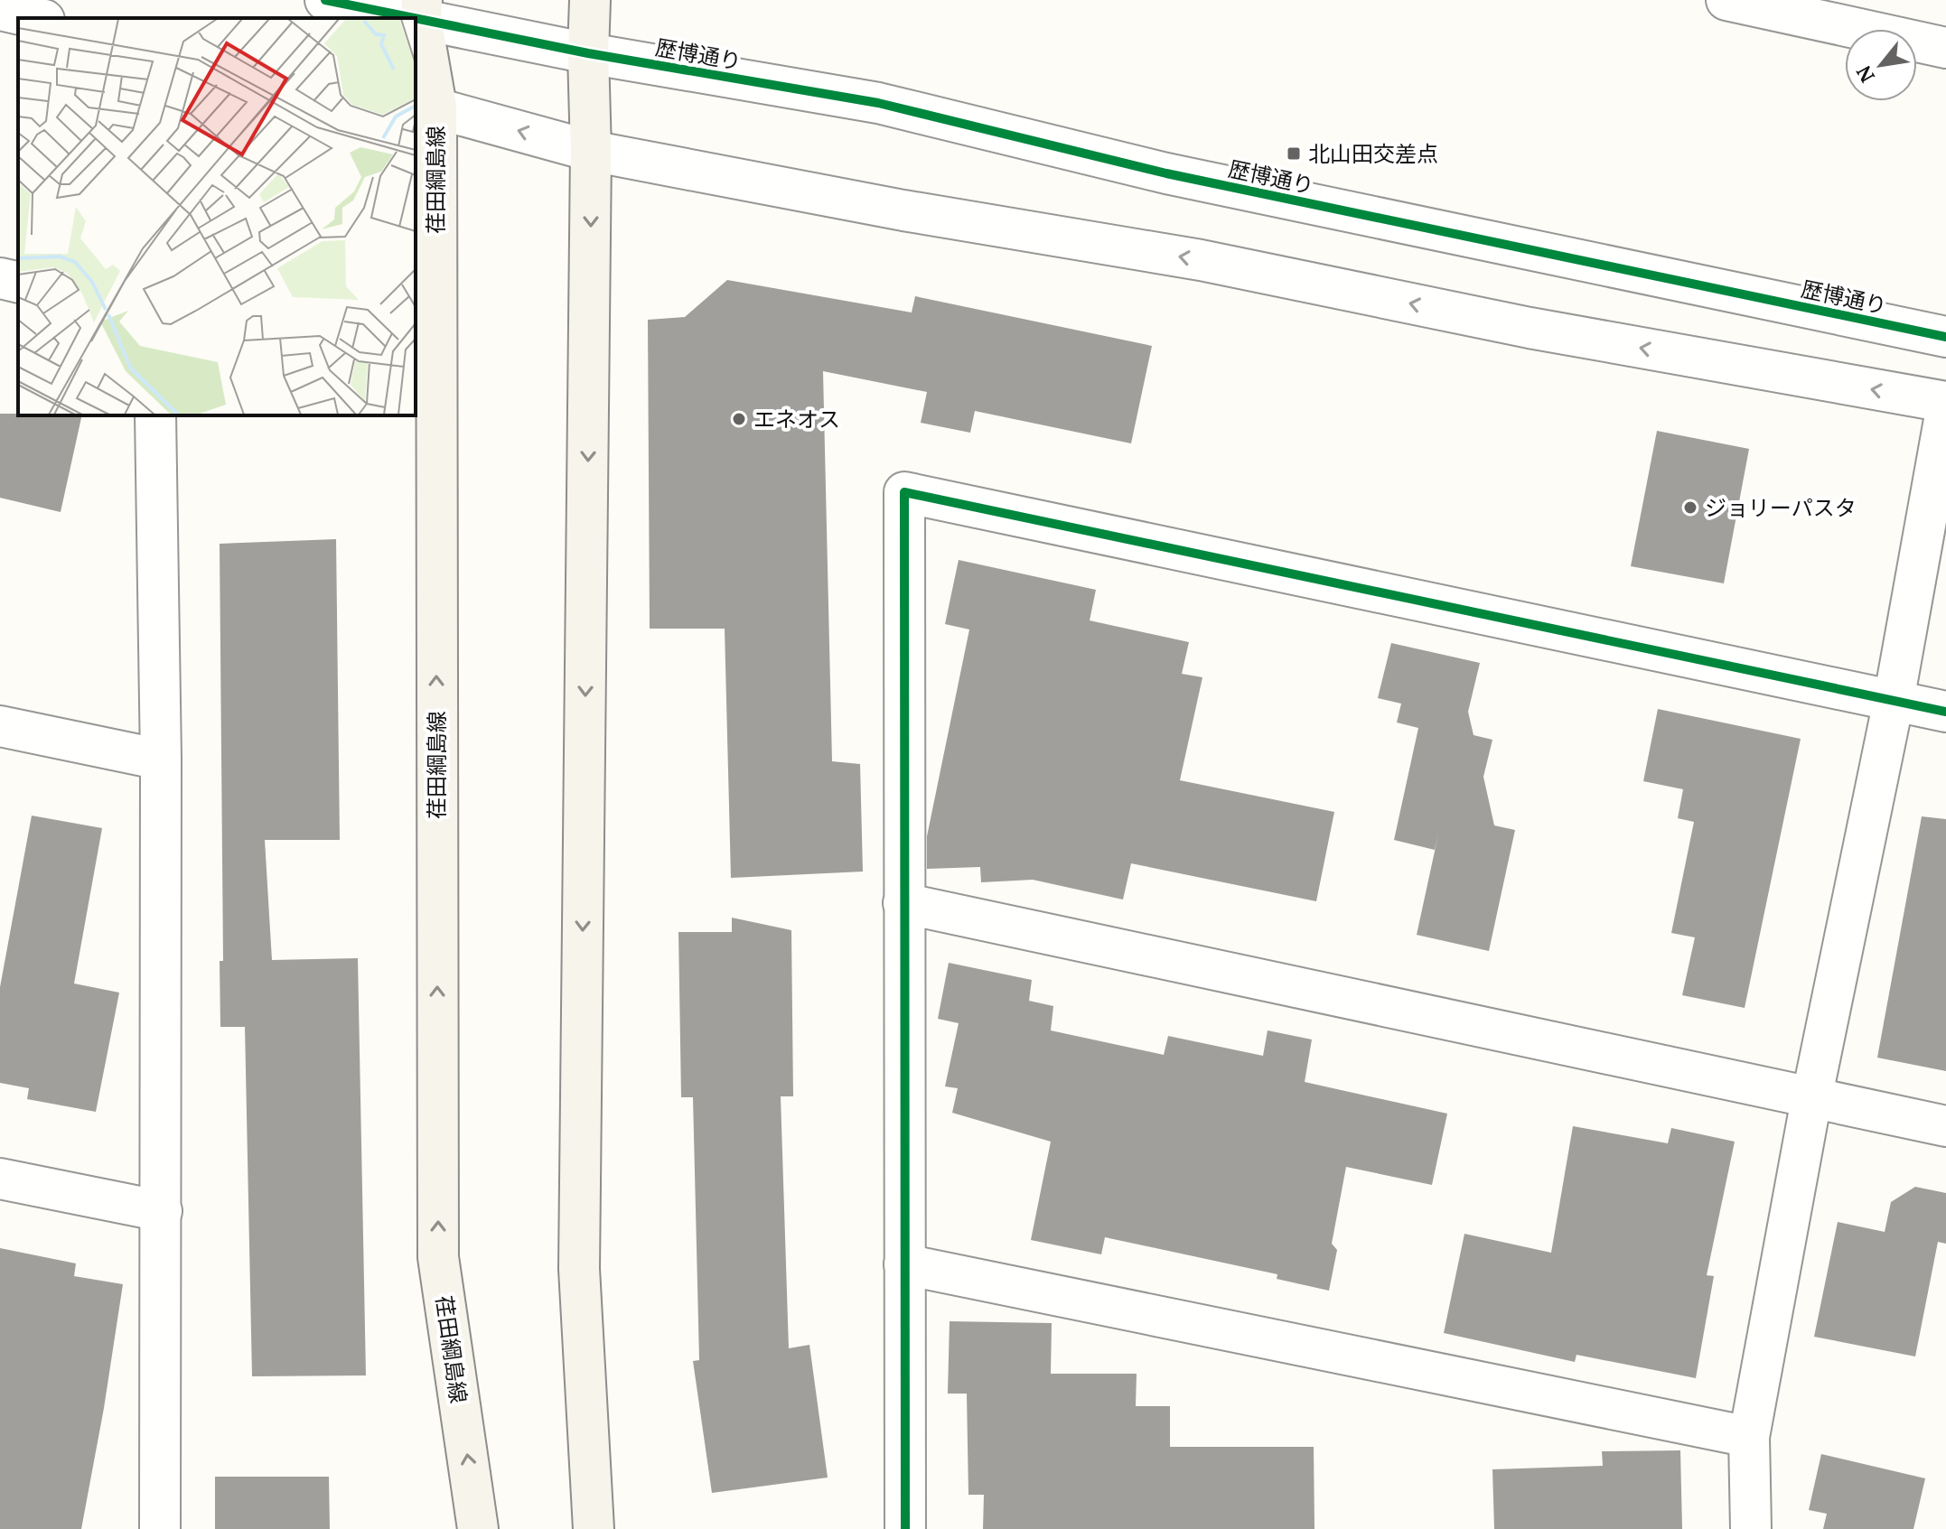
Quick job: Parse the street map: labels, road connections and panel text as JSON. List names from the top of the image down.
{
  "streets": {
    "main road": ["荏田綱島線"],
    "street": ["歴博通り"]
  },
  "crossings": [
    ["歴博通り", "荏田綱島線"]
  ],
  "places": {
    "transit": ["北山田交差点"],
    "other": ["エネオス", "ジョリーパスタ"]
  },
  "north": "bottom left"
}
